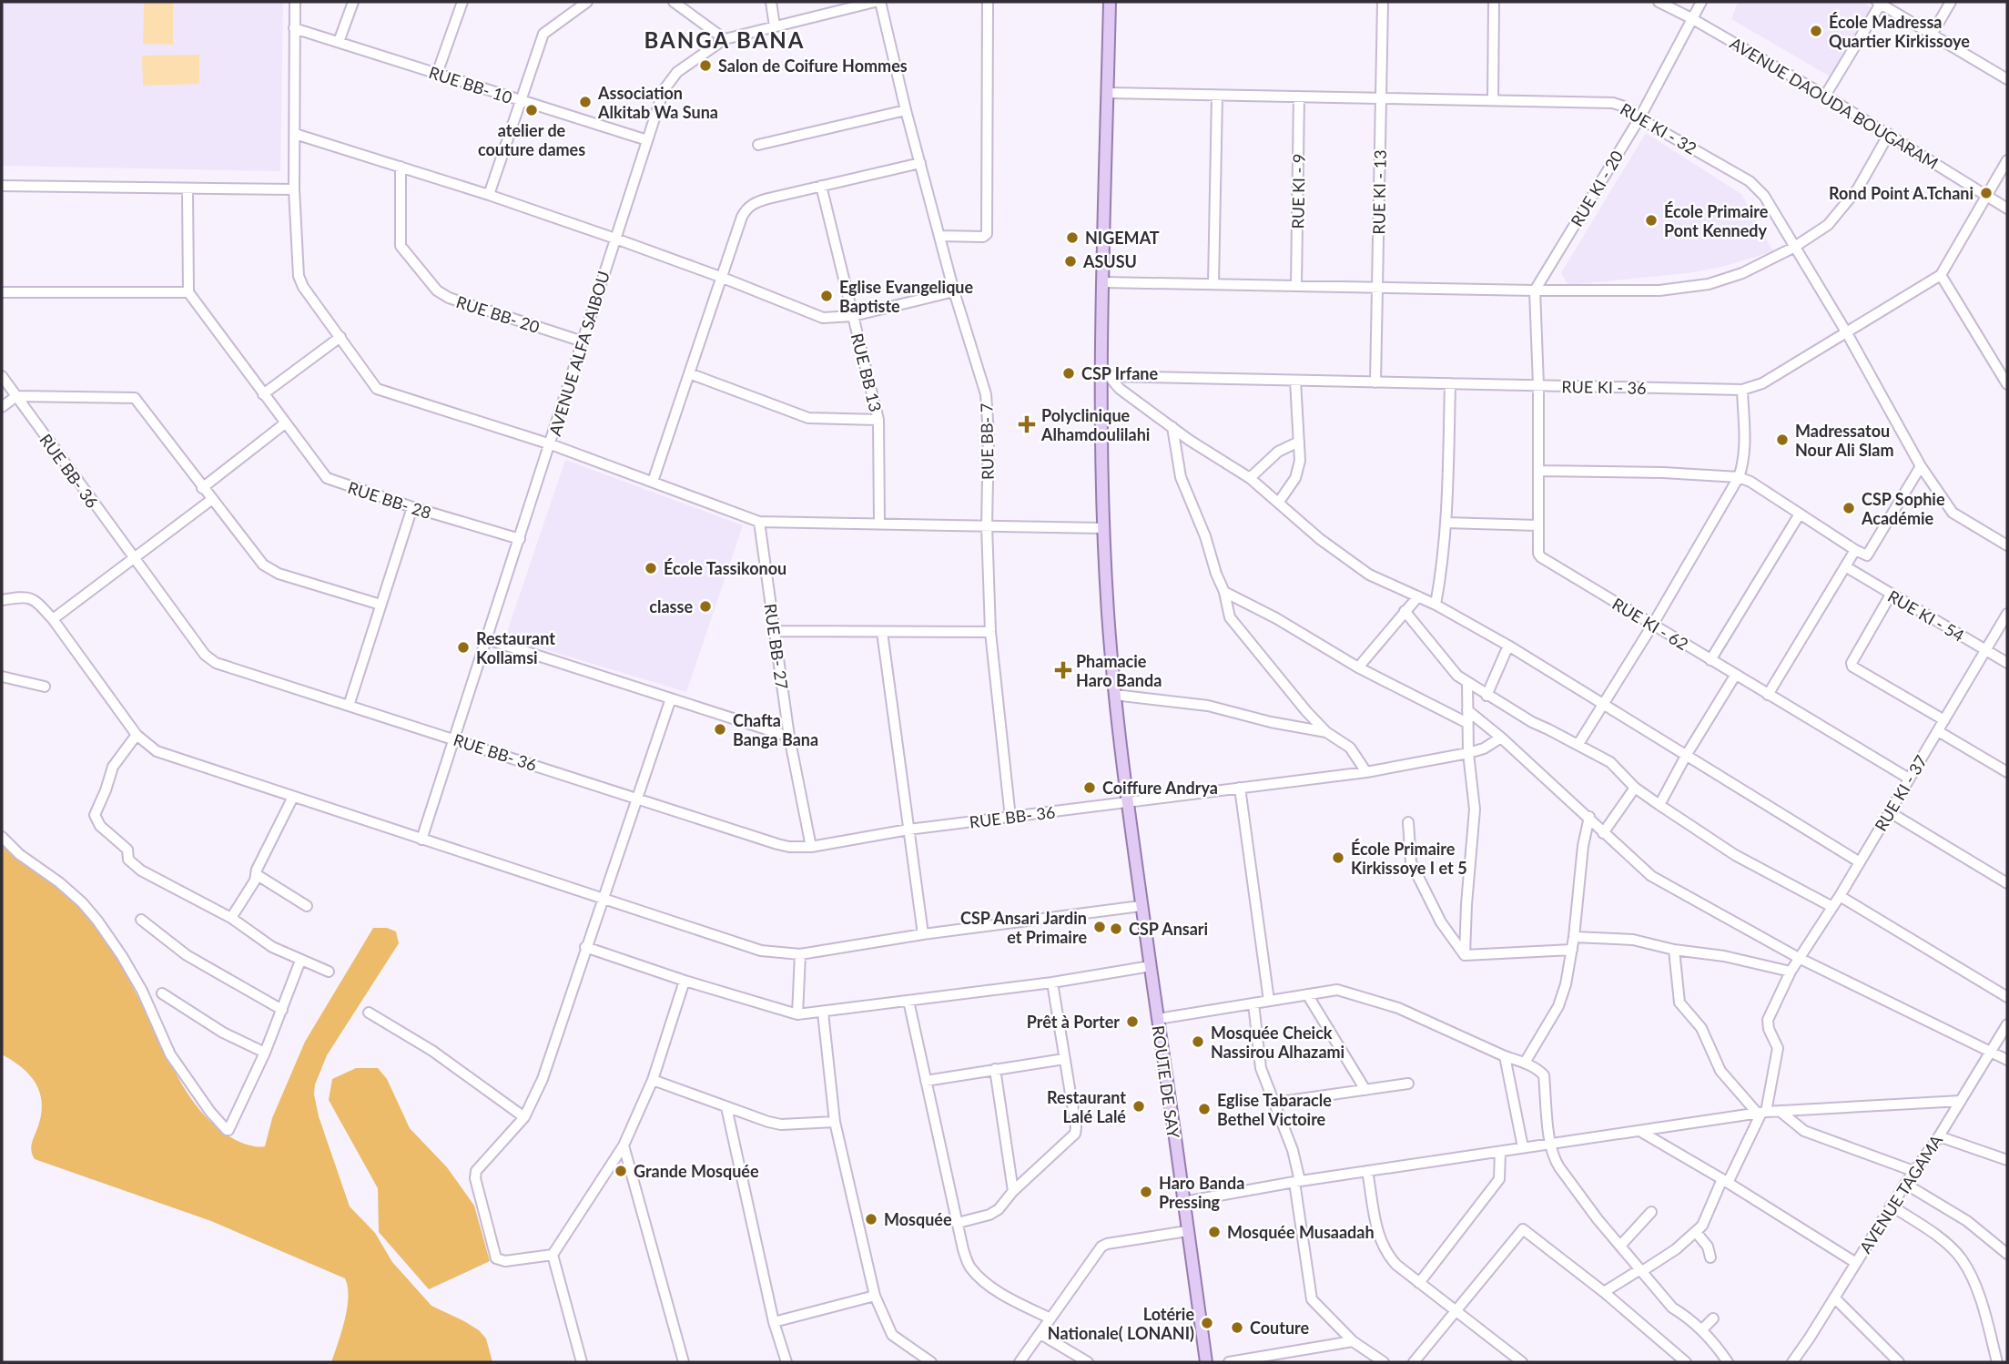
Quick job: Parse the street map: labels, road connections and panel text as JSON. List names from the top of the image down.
{
  "streets": {
    "main road": ["ROUTE DE SAY"],
    "street": [
      "RUE BB- 10",
      "AVENUE DAOUDA BOUGARAM",
      "RUE KI - 32",
      "RUE KI - 20",
      "RUE KI - 9",
      "RUE KI - 13",
      "RUE BB- 20",
      "AVENUE ALFA SAIBOU",
      "RUE BB 13",
      "RUE KI - 36",
      "RUE BB- 7",
      "RUE BB- 36",
      "RUE BB- 28",
      "RUE KI - 54",
      "RUE KI - 62",
      "RUE BB- 27",
      "RUE KI - 37",
      "AVENUE TAGAMA"
    ]
  },
  "crossings": [
    ["RUE BB- 10", "AVENUE ALFA SAIBOU"],
    ["AVENUE DAOUDA BOUGARAM", "RUE KI - 20"],
    ["AVENUE DAOUDA BOUGARAM", "RUE KI - 36"],
    ["RUE KI - 32", "RUE KI - 20"],
    ["RUE KI - 32", "RUE KI - 9"],
    ["RUE KI - 32", "RUE KI - 13"],
    ["RUE KI - 32", "RUE KI - 36"],
    ["RUE KI - 32", "ROUTE DE SAY"],
    ["RUE KI - 13", "RUE KI - 36"],
    ["RUE BB- 20", "AVENUE ALFA SAIBOU"],
    ["AVENUE ALFA SAIBOU", "RUE BB- 36"],
    ["AVENUE ALFA SAIBOU", "RUE BB- 28"],
    ["RUE KI - 36", "RUE KI - 62"],
    ["RUE KI - 36", "ROUTE DE SAY"],
    ["RUE BB- 7", "RUE BB- 36"],
    ["RUE BB- 36", "RUE BB- 27"],
    ["RUE BB- 36", "ROUTE DE SAY"],
    ["RUE KI - 54", "RUE KI - 37"],
    ["RUE KI - 62", "RUE KI - 37"]
  ],
  "districts": ["BANGA BANA"],
  "places": {
    "other": [
      "École Madressa Quartier Kirkissoye",
      "Salon de Coifure Hommes",
      "Association Alkitab Wa Suna",
      "atelier de couture dames",
      "Rond Point A.Tchani",
      "École Primaire Pont Kennedy",
      "NIGEMAT",
      "ASUSU",
      "Eglise Evangelique Baptiste",
      "CSP Irfane",
      "Madressatou Nour Ali Slam",
      "CSP Sophie Académie",
      "École Tassikonou",
      "classe",
      "Restaurant Kollamsi",
      "Chafta Banga Bana",
      "Coiffure Andrya",
      "École Primaire Kirkissoye I et 5",
      "CSP Ansari Jardin et Primaire",
      "CSP Ansari",
      "Prêt à Porter",
      "Mosquée Cheick Nassirou Alhazami",
      "Restaurant Lalé Lalé",
      "Eglise Tabaracle Bethel Victoire",
      "Grande Mosquée",
      "Haro Banda Pressing",
      "Mosquée",
      "Mosquée Musaadah",
      "Lotérie Nationale( LONANI)",
      "Couture"
    ],
    "health": ["Polyclinique Alhamdoulilahi", "Phamacie Haro Banda"]
  }
}
